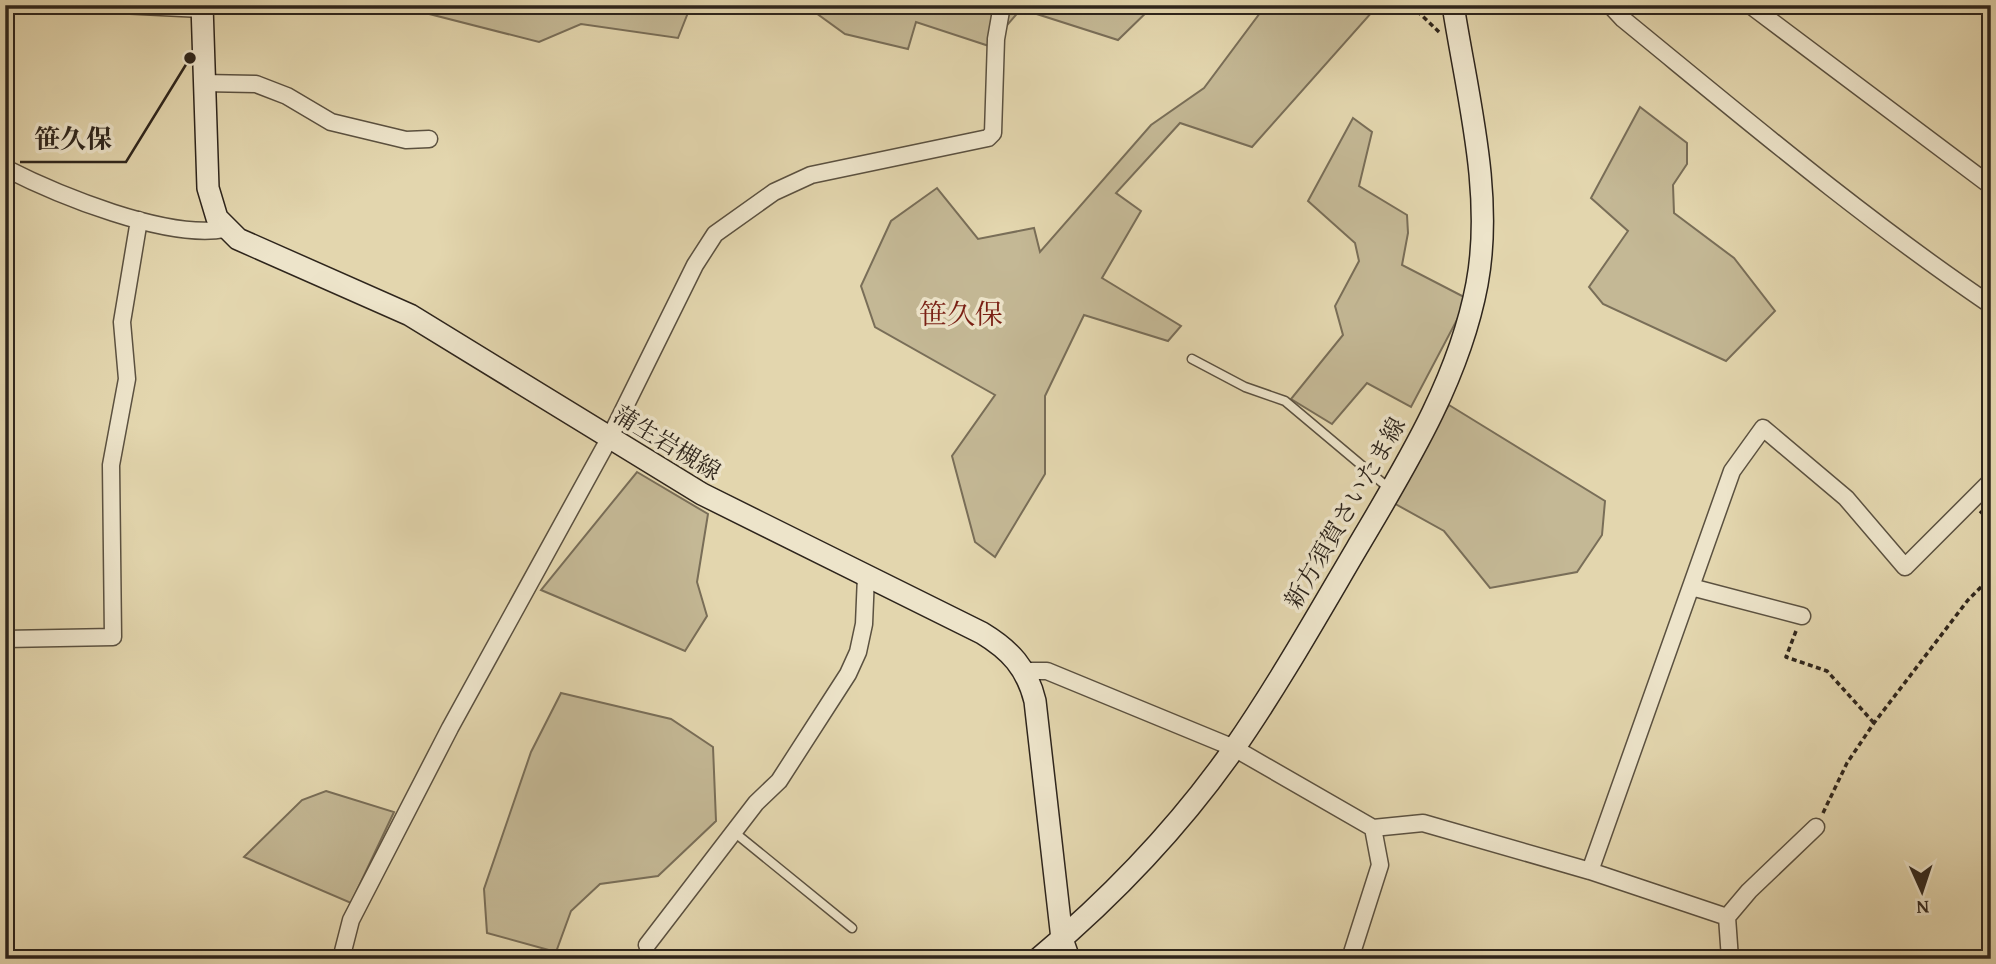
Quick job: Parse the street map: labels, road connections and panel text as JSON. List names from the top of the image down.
{
  "streets": {
    "main road": ["蒲生岩槻線", "新方須賀さいたま線"]
  },
  "crossings": [
    ["蒲生岩槻線", "新方須賀さいたま線"]
  ],
  "districts": ["笹久保"],
  "places": ["笹久保"],
  "north": "bottom"
}
